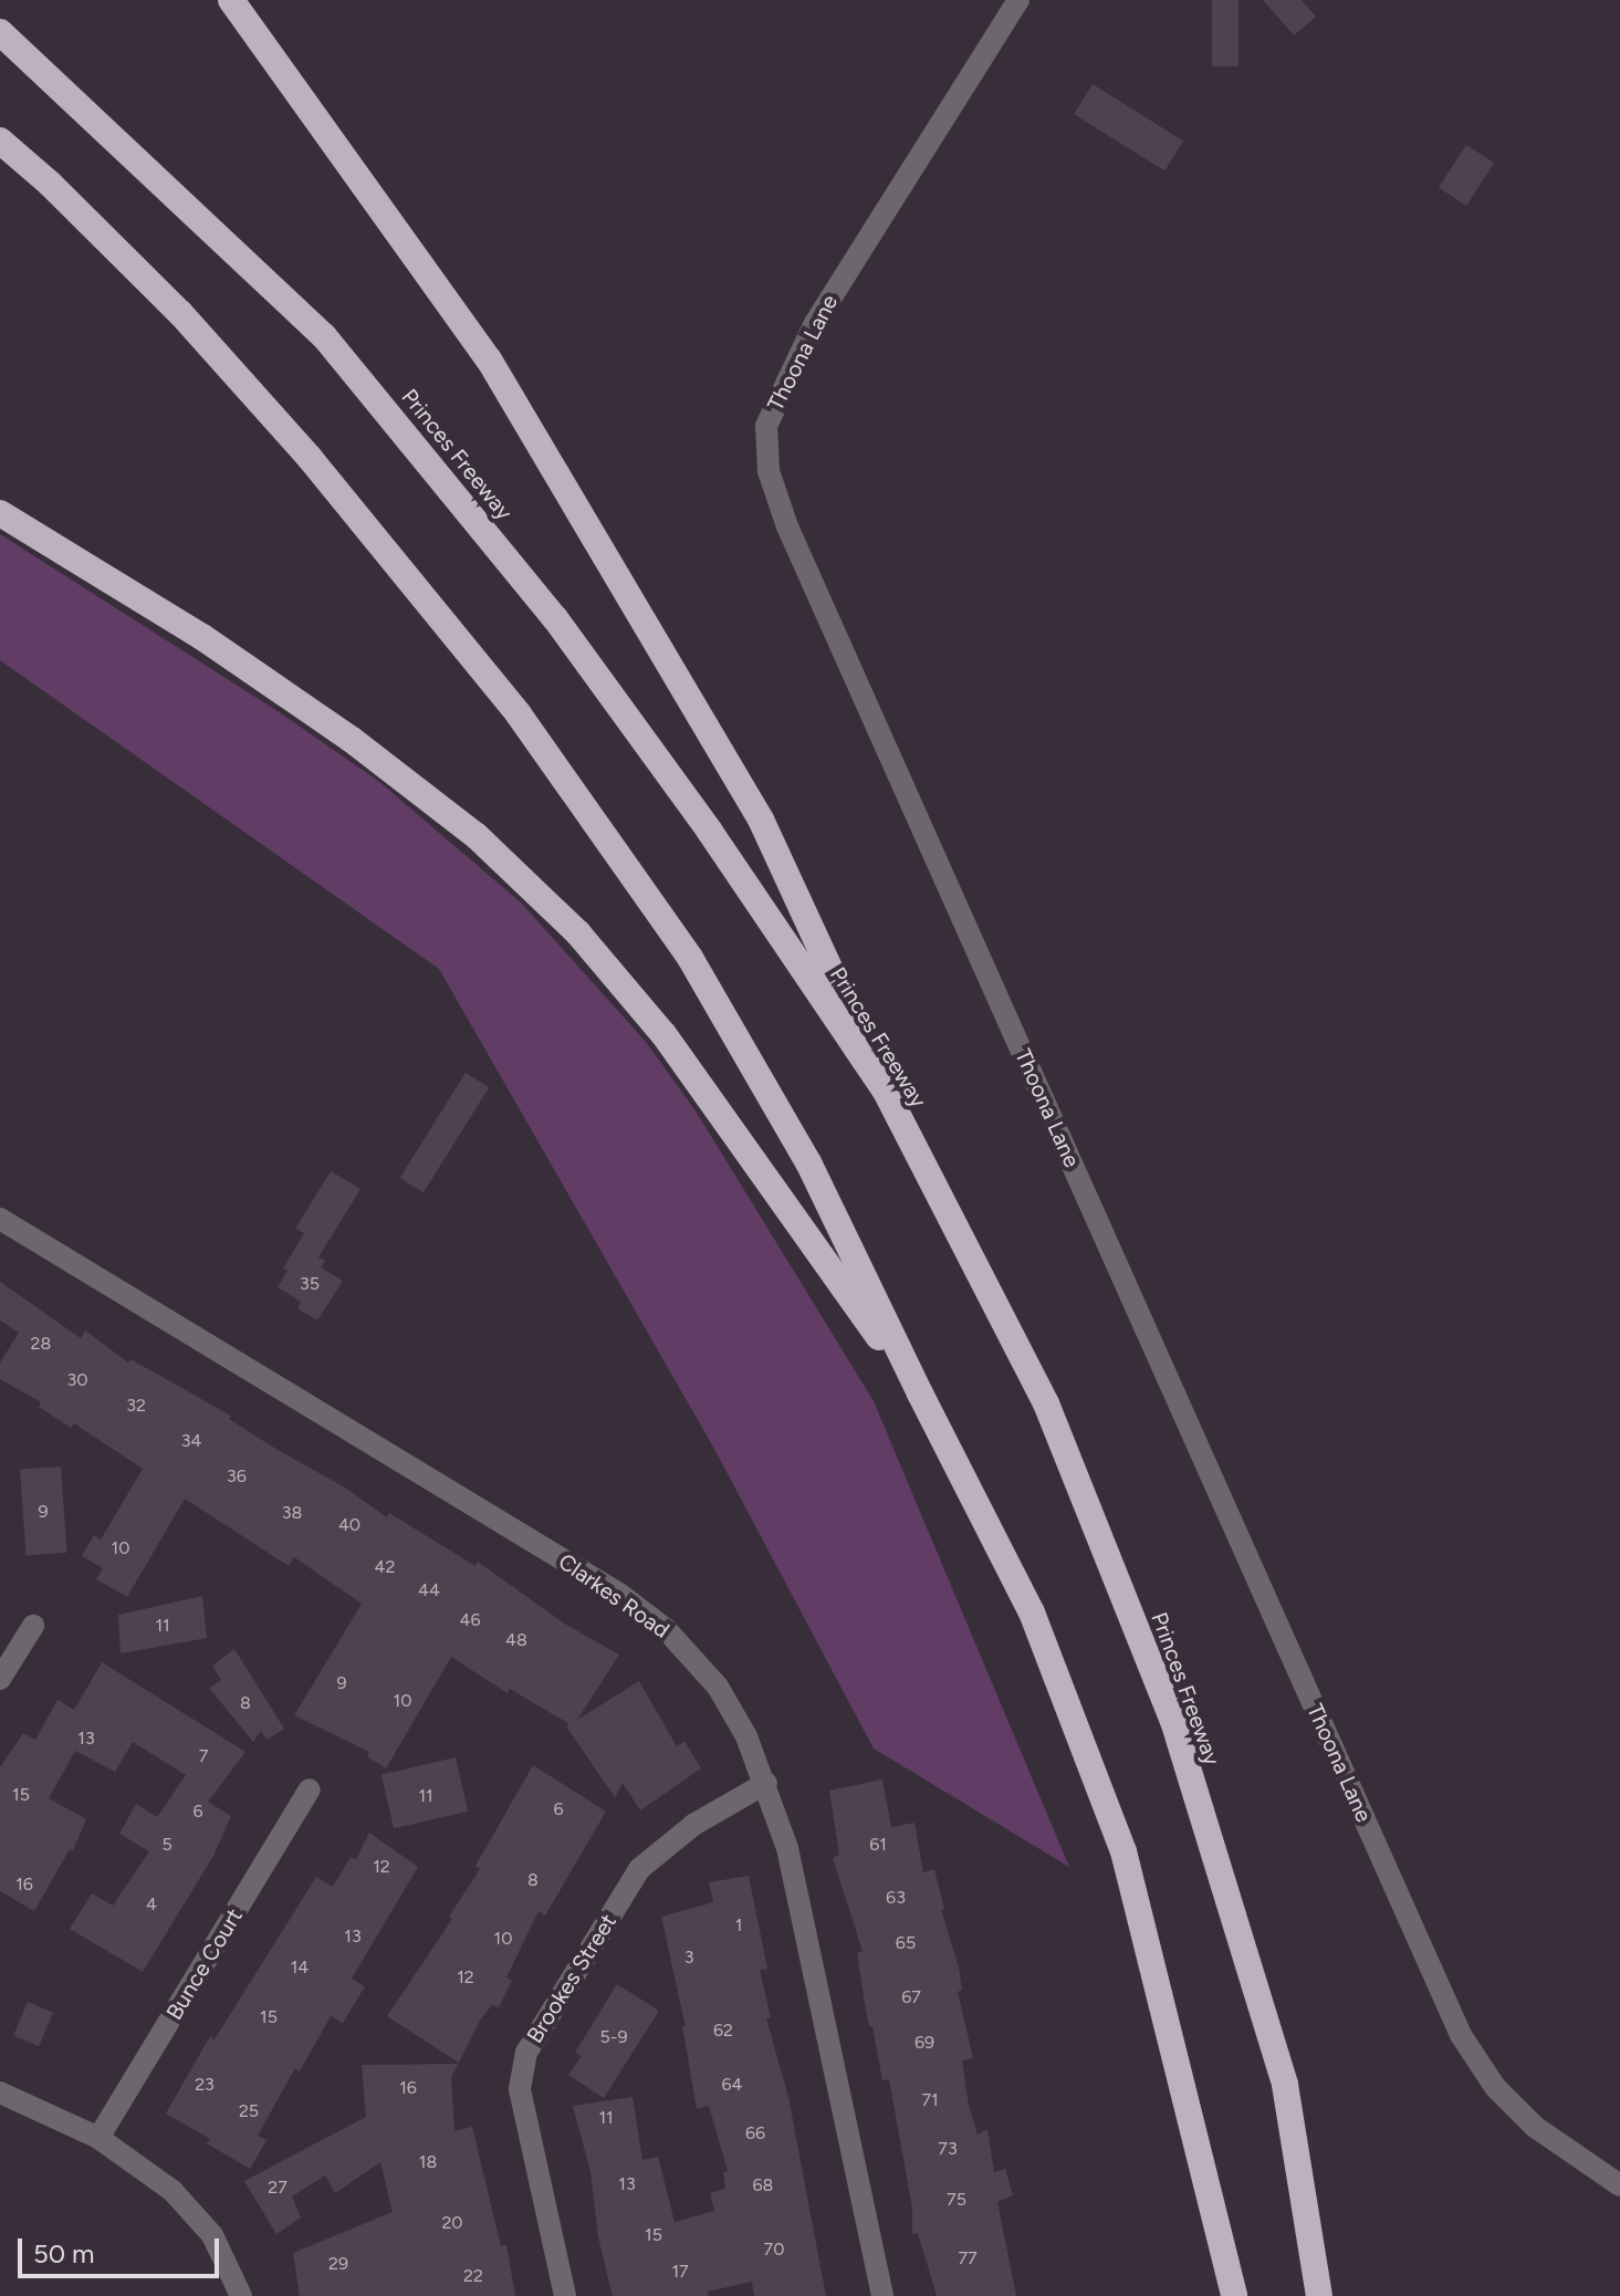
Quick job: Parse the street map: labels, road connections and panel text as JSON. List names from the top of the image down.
{
  "streets": {
    "highway": ["Princes Freeway"],
    "street": [
      "Thoona Lane",
      "Clarkes Road",
      "Bunce Court",
      "Brookes Street"
    ]
  },
  "crossings": [
    ["Clarkes Road", "Brookes Street"]
  ],
  "house_numbers": [
    "35",
    "28",
    "30",
    "32",
    "34",
    "36",
    "9",
    "38",
    "40",
    "10",
    "42",
    "44",
    "46",
    "11",
    "48",
    "9",
    "10",
    "8",
    "13",
    "7",
    "15",
    "11",
    "6",
    "6",
    "5",
    "61",
    "12",
    "8",
    "16",
    "63",
    "4",
    "1",
    "13",
    "10",
    "65",
    "3",
    "14",
    "12",
    "67",
    "15",
    "62",
    "5-9",
    "69",
    "23",
    "64",
    "16",
    "71",
    "25",
    "11",
    "66",
    "73",
    "18",
    "13",
    "68",
    "27",
    "75",
    "20",
    "15",
    "70",
    "77",
    "29",
    "17",
    "22"
  ],
  "scale_bar": "50 m"
}
